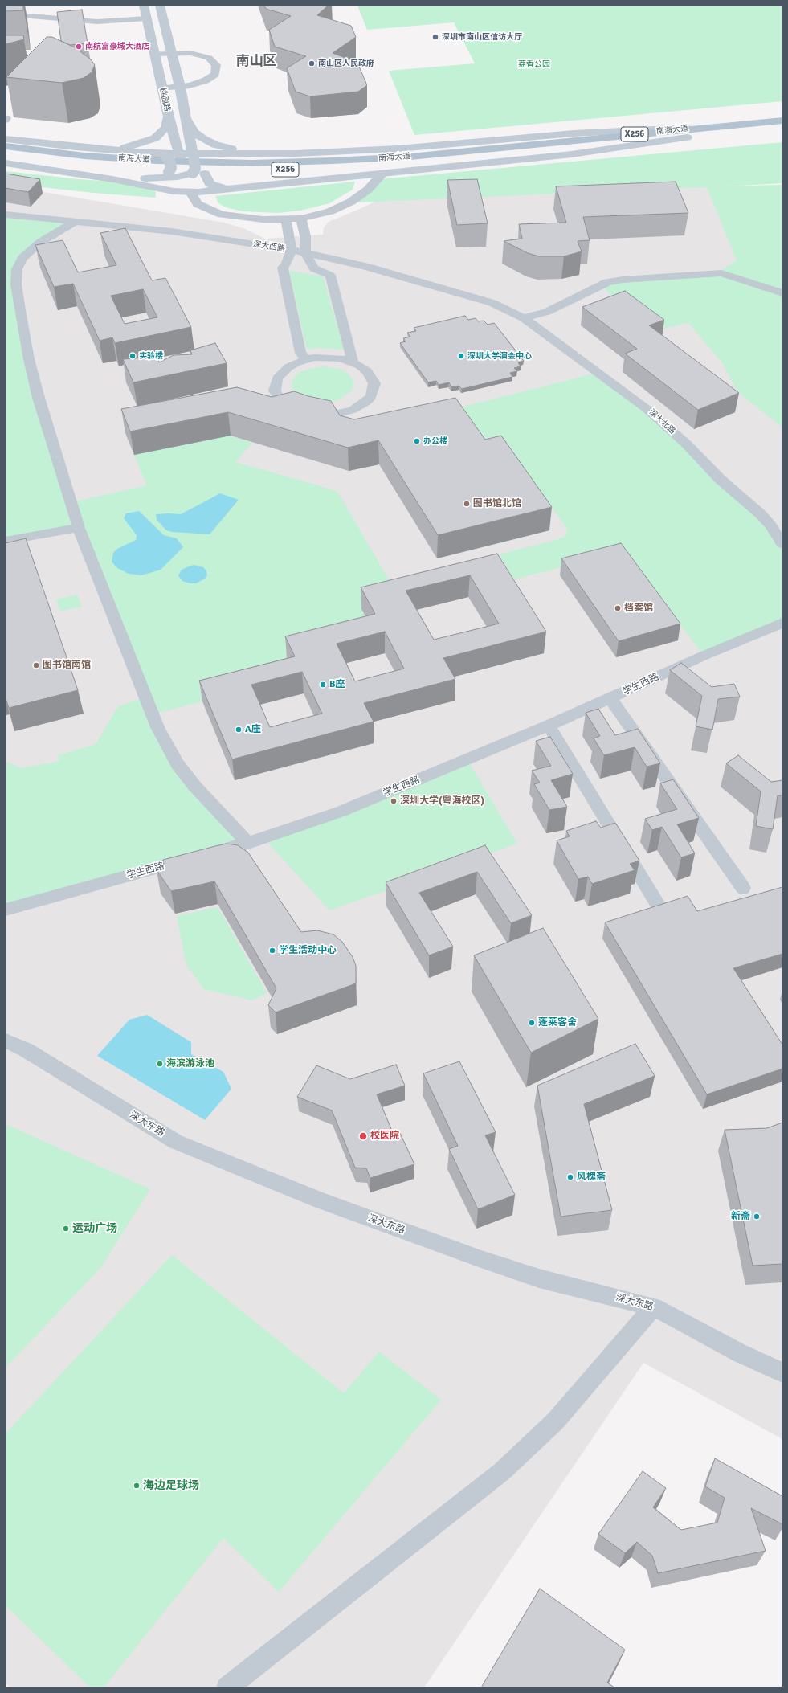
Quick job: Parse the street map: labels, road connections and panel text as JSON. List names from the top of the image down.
{
  "streets": {
    "main road": ["桃园路", "南海大道", "X256"],
    "street": [
      "深大西路",
      "深大北路",
      "学生西路",
      "深大东路"
    ]
  },
  "crossings": [
    ["深大西路", "深大北路"]
  ],
  "districts": ["南山区"],
  "parks": ["荔香公园"],
  "places": [
    "深圳市南山区信访大厅",
    "南航富豪城大酒店",
    "南山区人民政府",
    "实验楼",
    "深圳大学演会中心",
    "办公楼",
    "图书馆北馆",
    "档案馆",
    "图书馆南馆",
    "B座",
    "A座",
    "深圳大学(粤海校区)",
    "学生活动中心",
    "蓬莱客舍",
    "海滨游泳池",
    "校医院",
    "风槐斋",
    "新斋",
    "运动广场",
    "海边足球场"
  ]
}
